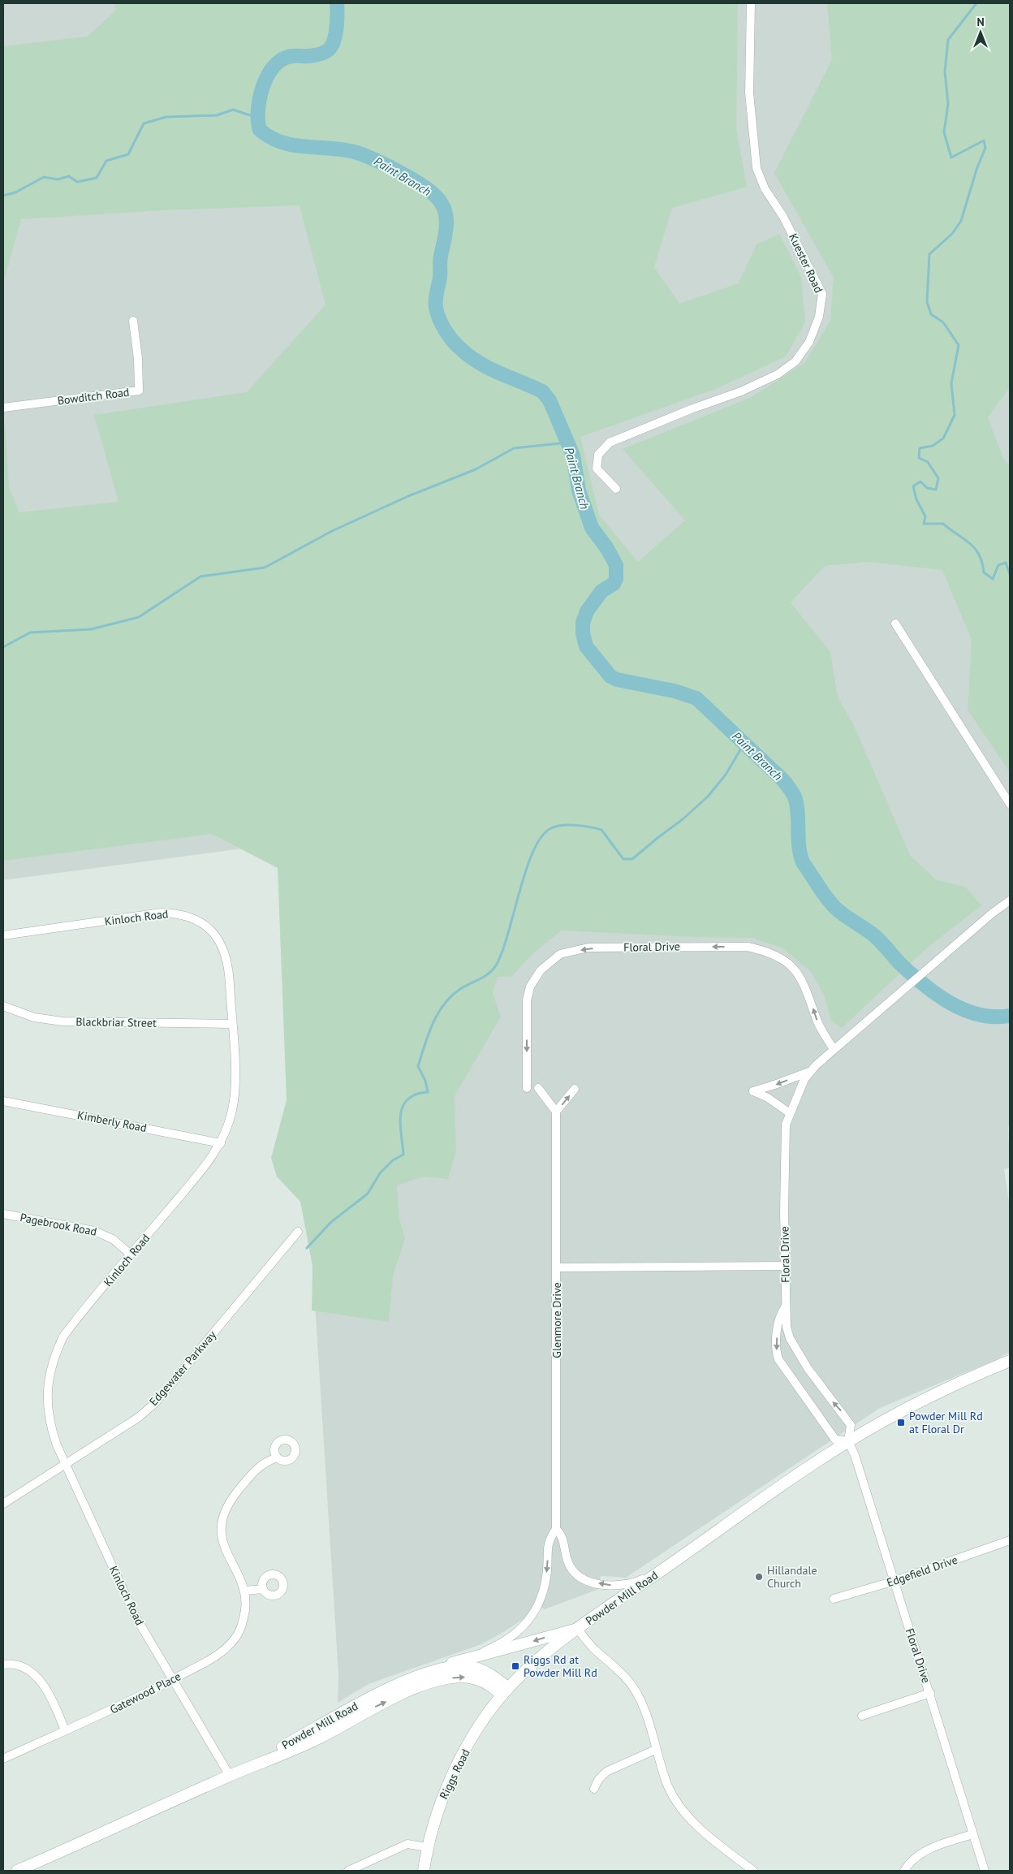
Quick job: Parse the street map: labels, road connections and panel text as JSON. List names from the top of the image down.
{
  "streets": {
    "main road": ["Powder Mill Road", "Riggs Road"],
    "street": [
      "Kuester Road",
      "Bowditch Road",
      "Kinloch Road",
      "Floral Drive",
      "Blackbriar Street",
      "Kimberly Road",
      "Pagebrook Road",
      "Glenmore Drive",
      "Edgewater Parkway",
      "Edgefield Drive",
      "Gatewood Place"
    ]
  },
  "crossings": [
    ["Kinloch Road", "Blackbriar Street"],
    ["Kinloch Road", "Kimberly Road"],
    ["Kinloch Road", "Pagebrook Road"],
    ["Kinloch Road", "Edgewater Parkway"],
    ["Kinloch Road", "Powder Mill Road"],
    ["Kinloch Road", "Gatewood Place"],
    ["Floral Drive", "Edgefield Drive"],
    ["Floral Drive", "Powder Mill Road"],
    ["Powder Mill Road", "Riggs Road"]
  ],
  "water": ["Paint Branch"],
  "places": {
    "transit": ["Powder Mill Rd at Floral Dr", "Riggs Rd at Powder Mill Rd"],
    "other": ["Hillandale Church"]
  },
  "north": "top"
}
